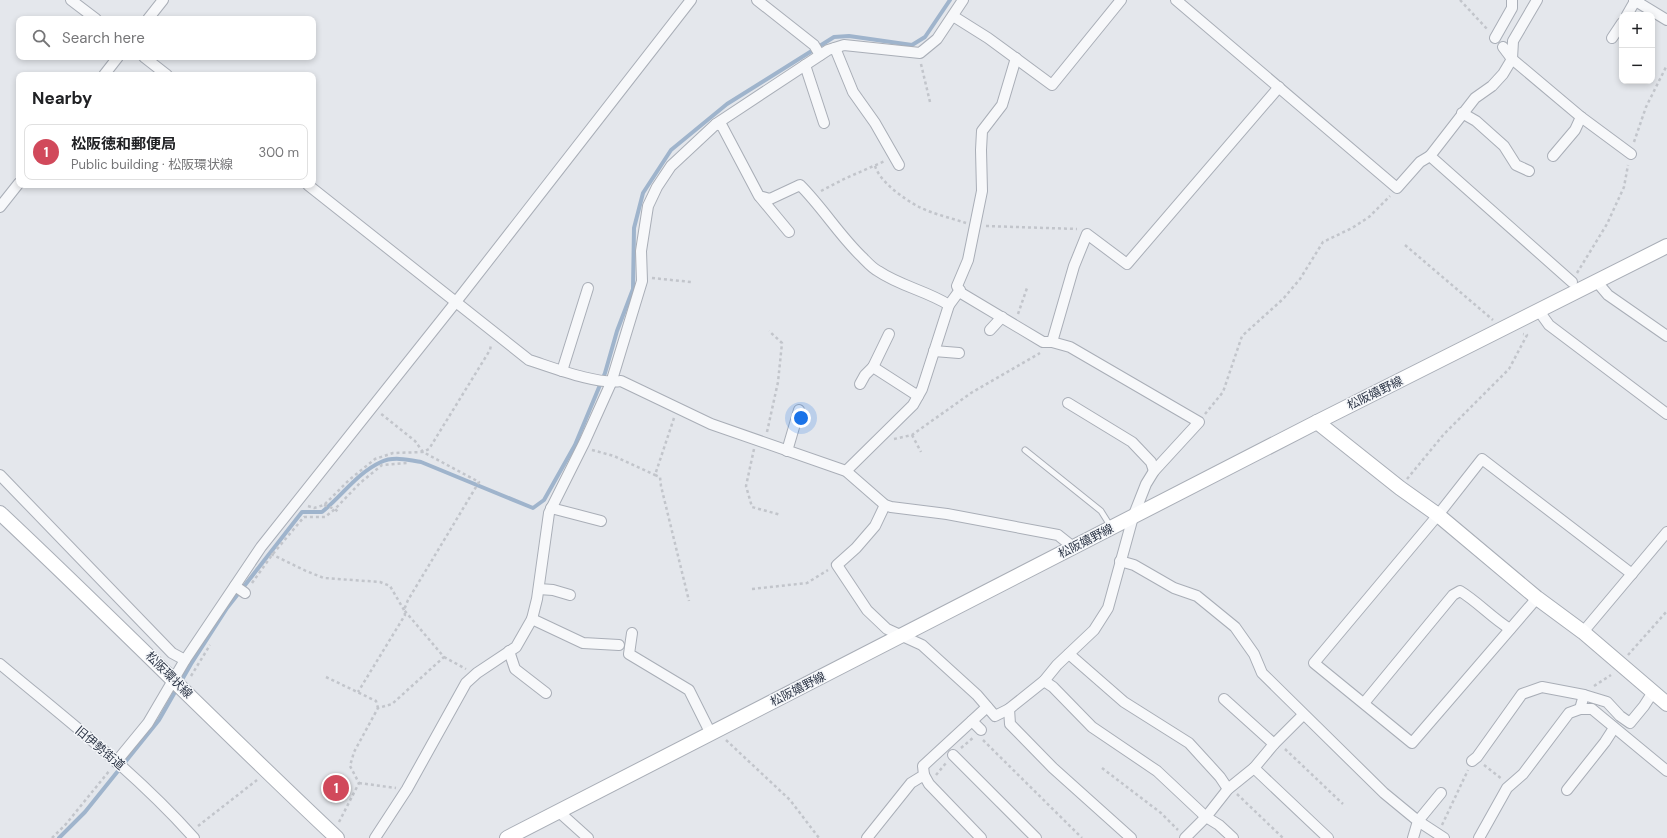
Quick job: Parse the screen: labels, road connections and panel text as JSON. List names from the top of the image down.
{
  "streets": {
    "main road": ["松阪嬉野線", "松阪環状線"],
    "street": ["旧伊勢街道"]
  },
  "page": {
    "map_buttons": ["+", "−"],
    "search": "Search here",
    "heading": "Nearby",
    "list": [
      {
        "mark": "1",
        "name": "松阪徳和郵便局",
        "note": "Public building · 松阪環状線",
        "value": "300 m"
      }
    ],
    "pins": "1"
  }
}
